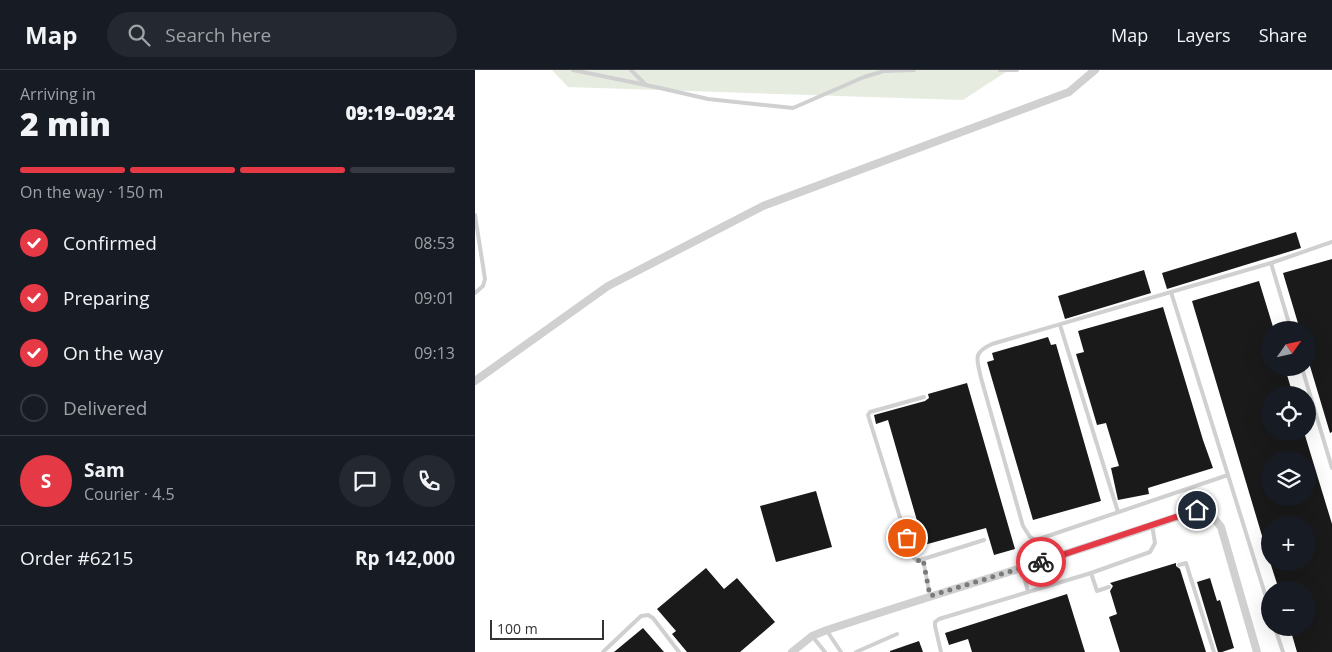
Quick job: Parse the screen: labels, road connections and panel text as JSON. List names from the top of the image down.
{
  "scale_bar": "100 m",
  "north": "top right",
  "page": {
    "header": "Map",
    "search": "Search here",
    "nav": ["Map", "Layers", "Share"],
    "heading": ["2 min", "Arriving in", "09:19–09:24"],
    "panel": [
      "Sam",
      "Courier · 4.5",
      "Order #6215",
      "Rp 142,000"
    ],
    "bar": "On the way · 150 m",
    "list": [
      ["Confirmed", "08:53"],
      ["Preparing", "09:01"],
      ["On the way", "09:13"],
      "Delivered"
    ],
    "map_buttons": ["+", "−"],
    "round": "S",
    "scale": "100 m"
  }
}
